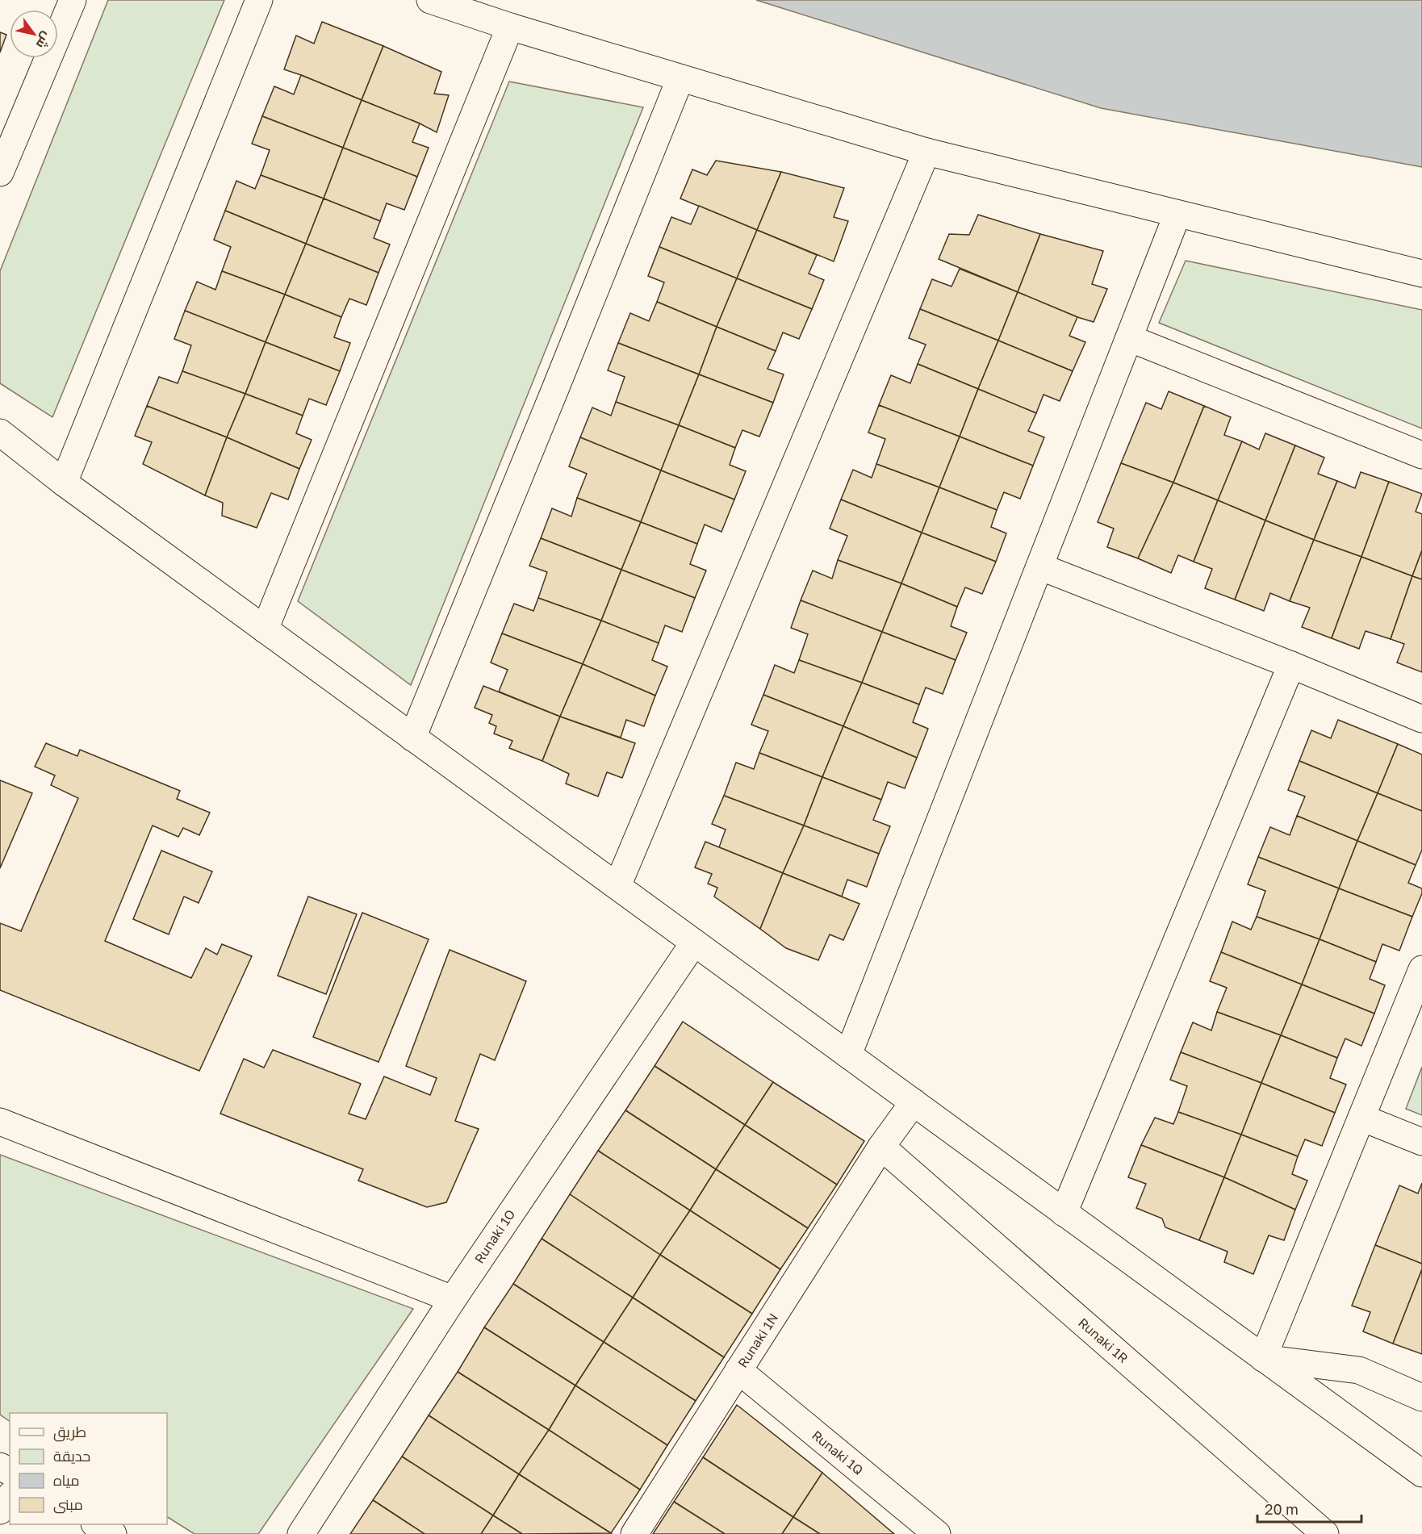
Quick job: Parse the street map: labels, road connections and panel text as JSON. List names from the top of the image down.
{
  "streets": {
    "street": [
      "Runaki 1O",
      "Runaki 1N",
      "Runaki 1R",
      "Runaki 1Q"
    ]
  },
  "crossings": [
    ["Runaki 1N", "Runaki 1R"],
    ["Runaki 1N", "Runaki 1Q"]
  ],
  "legend": [
    "طريق",
    "حديقة",
    "مياه",
    "مبنى"
  ],
  "scale_bar": "20 m",
  "north": "bottom right"
}
